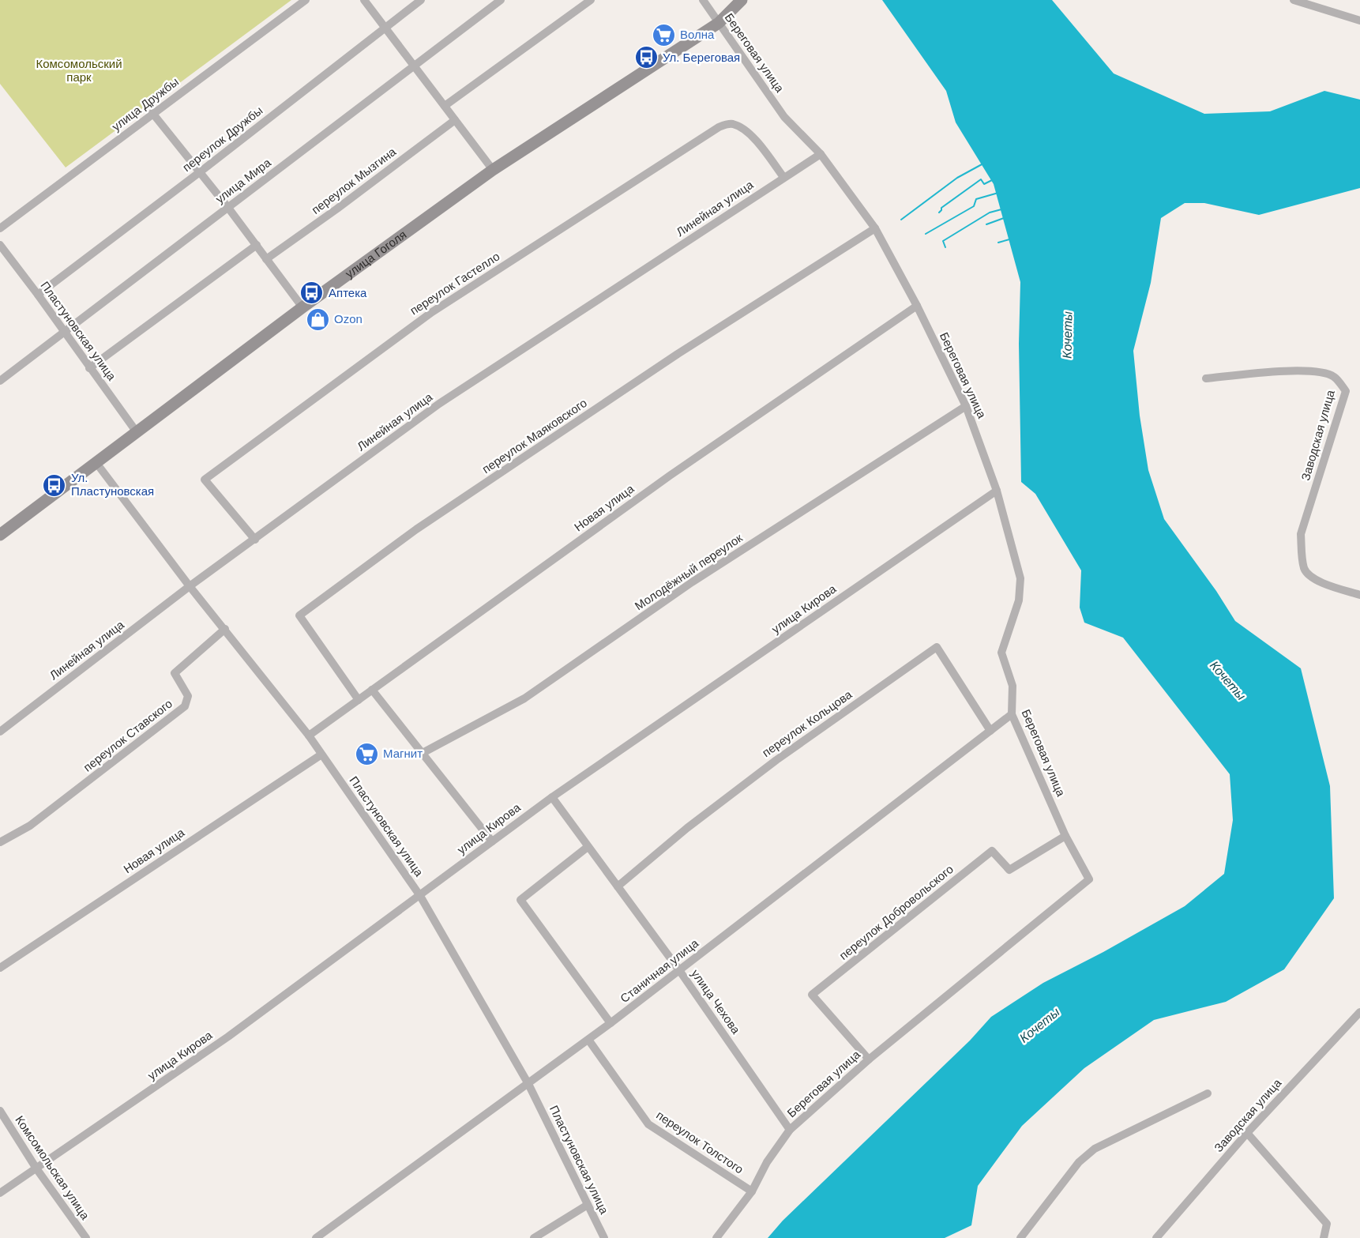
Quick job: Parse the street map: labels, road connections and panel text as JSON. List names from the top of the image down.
{
  "streets": {
    "street": [
      "Береговая улица",
      "улица Дружбы",
      "переулок Дружбы",
      "улица Мира",
      "переулок Мызгина",
      "Линейная улица",
      "улица Гоголя",
      "переулок Гастелло",
      "Пластуновская улица",
      "Заводская улица",
      "переулок Маяковского",
      "Новая улица",
      "Молодёжный переулок",
      "улица Кирова",
      "переулок Кольцова",
      "переулок Ставского",
      "переулок Добровольского",
      "Станичная улица",
      "улица Чехова",
      "переулок Толстого",
      "Комсомольская улица"
    ]
  },
  "crossings": [
    ["Береговая улица", "Линейная улица"],
    ["Береговая улица", "улица Гоголя"],
    ["Береговая улица", "переулок Маяковского"],
    ["Береговая улица", "Новая улица"],
    ["Береговая улица", "Молодёжный переулок"],
    ["Береговая улица", "улица Кирова"],
    ["Береговая улица", "переулок Добровольского"],
    ["Береговая улица", "Станичная улица"],
    ["Береговая улица", "улица Чехова"],
    ["Береговая улица", "переулок Толстого"],
    ["переулок Дружбы", "Пластуновская улица"],
    ["улица Мира", "Пластуновская улица"],
    ["Линейная улица", "переулок Гастелло"],
    ["Линейная улица", "Пластуновская улица"],
    ["улица Гоголя", "Пластуновская улица"],
    ["Пластуновская улица", "Новая улица"],
    ["Пластуновская улица", "улица Кирова"],
    ["Пластуновская улица", "переулок Ставского"],
    ["Пластуновская улица", "Станичная улица"],
    ["переулок Маяковского", "Новая улица"],
    ["улица Кирова", "улица Чехова"],
    ["улица Кирова", "Комсомольская улица"],
    ["переулок Кольцова", "Станичная улица"],
    ["переулок Кольцова", "улица Чехова"],
    ["Станичная улица", "улица Чехова"],
    ["Станичная улица", "переулок Толстого"]
  ],
  "water": ["Кочеты"],
  "parks": ["Комсомольский парк"],
  "places": {
    "supermarket": ["Волна", "Магнит"],
    "bus stop": ["Ул. Береговая", "Аптека", "Ул. Пластуновская"],
    "shop": ["Ozon"]
  }
}
